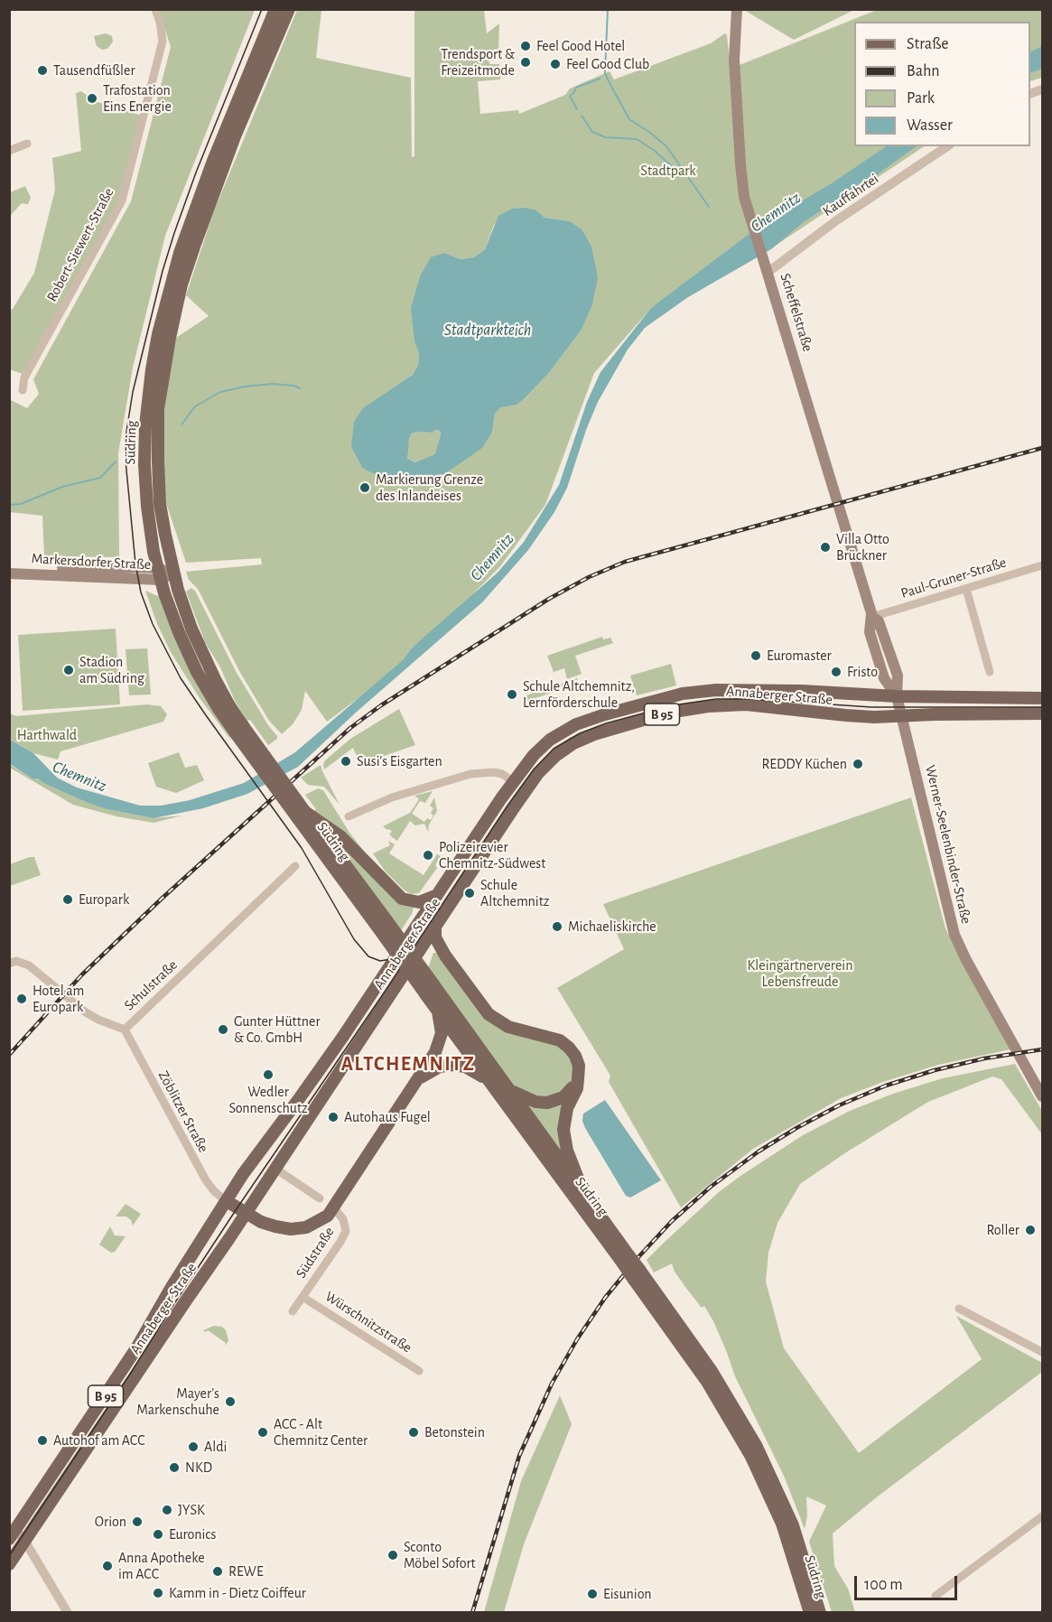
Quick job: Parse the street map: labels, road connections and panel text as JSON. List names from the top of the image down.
{
  "streets": {
    "main road": [
      "Scheffelstraße",
      "Südring",
      "Markersdorfer Straße",
      "Annaberger Straße",
      "B 95",
      "Werner-Seelenbinder-Straße"
    ],
    "street": [
      "Kauffahrtei",
      "Robert-Siewert-Straße",
      "Paul-Gruner-Straße",
      "Schulstraße",
      "Zöblitzer Straße",
      "Südstraße",
      "Würschnitzstraße"
    ]
  },
  "crossings": [
    ["Kauffahrtei", "Scheffelstraße"],
    ["Scheffelstraße", "Paul-Gruner-Straße"],
    ["Scheffelstraße", "Annaberger Straße"],
    ["Scheffelstraße", "Werner-Seelenbinder-Straße"],
    ["Südring", "Markersdorfer Straße"],
    ["Annaberger Straße", "B 95"],
    ["Annaberger Straße", "Werner-Seelenbinder-Straße"],
    ["Annaberger Straße", "Zöblitzer Straße"],
    ["Schulstraße", "Zöblitzer Straße"],
    ["Südstraße", "Würschnitzstraße"]
  ],
  "districts": ["ALTCHEMNITZ"],
  "water": ["Chemnitz", "Stadtparkteich"],
  "parks": ["Stadtpark", "Harthwald", "Kleingärtnerverein Lebensfreude"],
  "places": [
    "Feel Good Hotel",
    "Trendsport & Freizeitmode",
    "Feel Good Club",
    "Tausendfüßler",
    "Trafostation Eins Energie",
    "Markierung Grenze des Inlandeises",
    "Villa Otto Brückner",
    "Euromaster",
    "Stadion am Südring",
    "Fristo",
    "Schule Altchemnitz, Lernförderschule",
    "Susi's Eisgarten",
    "REDDY Küchen",
    "Polizeirevier Chemnitz-Südwest",
    "Schule Altchemnitz",
    "Europark",
    "Michaeliskirche",
    "Hotel am Europark",
    "Gunter Hüttner & Co. GmbH",
    "Wedler Sonnenschutz",
    "Autohaus Fugel",
    "Roller",
    "Mayer's Markenschuhe",
    "ACC - Alt Chemnitz Center",
    "Betonstein",
    "Autohof am ACC",
    "Aldi",
    "NKD",
    "JYSK",
    "Orion",
    "Euronics",
    "Sconto Möbel Sofort",
    "Anna Apotheke im ACC",
    "REWE",
    "Kamm in - Dietz Coiffeur",
    "Eisunion"
  ],
  "legend": [
    "Straße",
    "Bahn",
    "Park",
    "Wasser"
  ],
  "scale_bar": "100 m"
}
